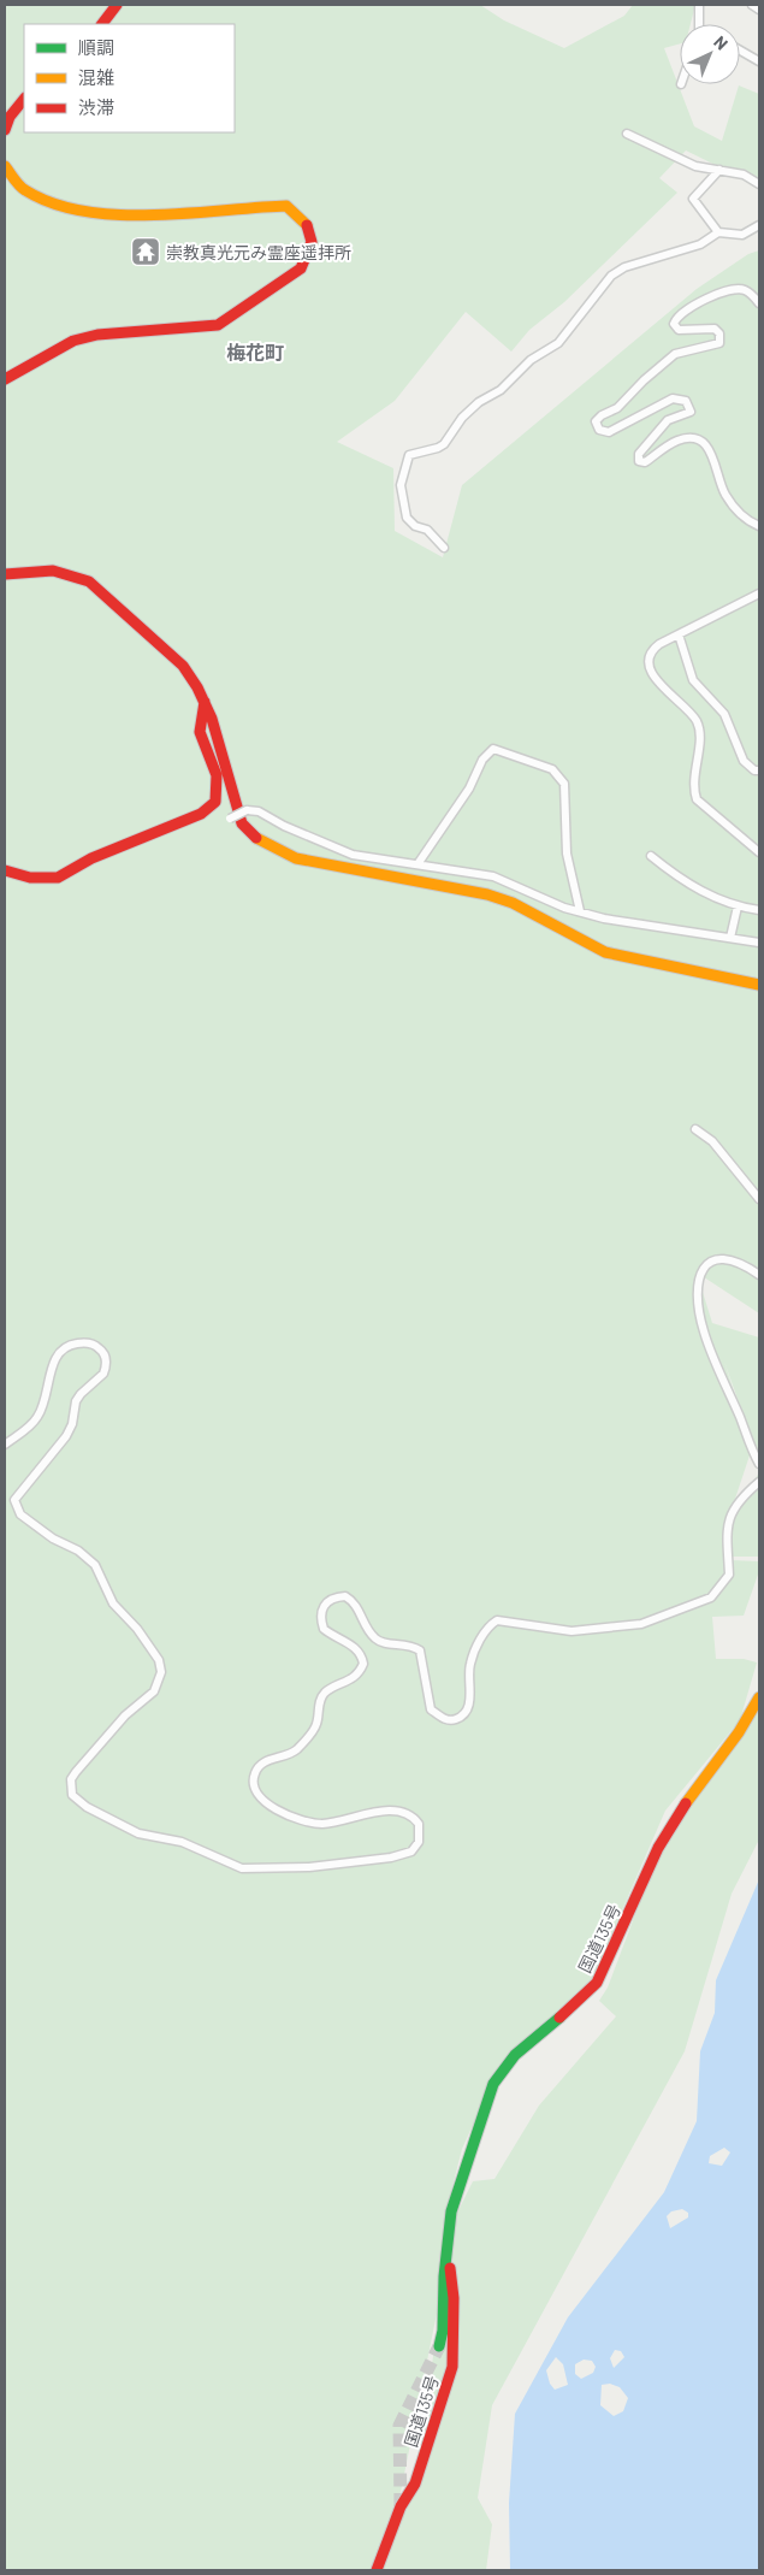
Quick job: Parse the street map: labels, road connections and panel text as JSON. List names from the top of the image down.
{
  "streets": {
    "main road": ["国道135号"]
  },
  "districts": ["梅花町"],
  "places": {
    "temple": ["崇教真光元み霊座遥拝所"]
  },
  "legend": ["順調", "混雑", "渋滞"],
  "north": "top right"
}
